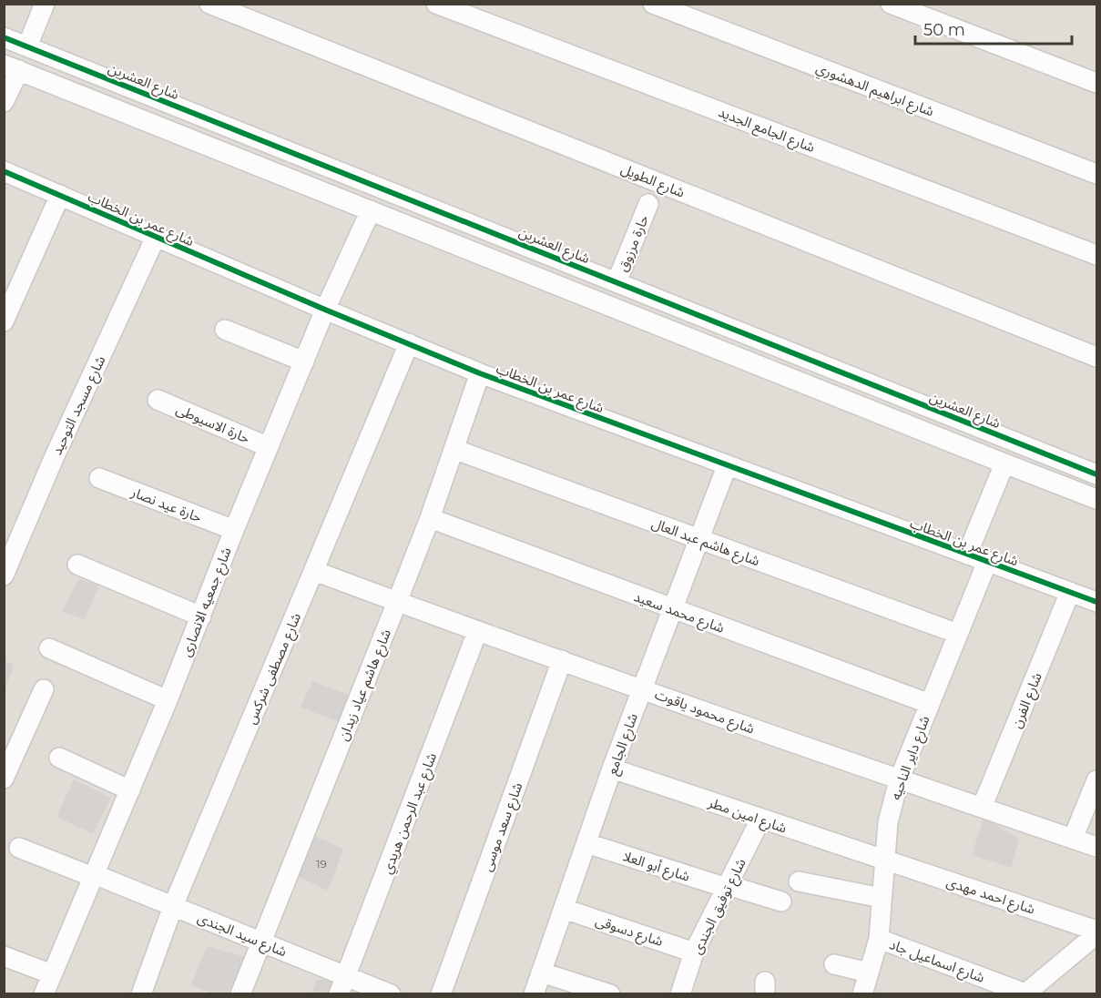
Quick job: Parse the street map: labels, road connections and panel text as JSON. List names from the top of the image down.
{
  "streets": {
    "street": [
      "شارع العشرين",
      "شارع ابراهيم الدهشوري",
      "شارع الجامع الجديد",
      "شارع الطويل",
      "شارع عمر بن الخطاب",
      "حارة مرزوق",
      "شارع مسجد التوحيد",
      "حارة الاسيوطى",
      "حارة عيد نصار",
      "شارع هاشم عبد العال",
      "شارع جمعيه الانصارى",
      "شارع محمد سعيد",
      "شارع مصطفى شركس",
      "شارع هاشم عياد زيدان",
      "شارع الفرن",
      "شارع محمود ياقوت",
      "شارع الجامع",
      "شارع داير الناحيه",
      "شارع عبد الرحمن هريدي",
      "شارع امين مطر",
      "شارع سعد موسى",
      "شارع أبو العلا",
      "شارع احمد مهدى",
      "شارع توفيق الجندى",
      "شارع دسوقى",
      "شارع سيد الجندى",
      "شارع اسماعيل جاد"
    ]
  },
  "crossings": [
    ["شارع العشرين", "حارة مرزوق"],
    ["شارع عمر بن الخطاب", "شارع مسجد التوحيد"],
    ["شارع عمر بن الخطاب", "شارع جمعيه الانصارى"],
    ["شارع عمر بن الخطاب", "شارع مصطفى شركس"],
    ["شارع عمر بن الخطاب", "شارع هاشم عياد زيدان"],
    ["شارع عمر بن الخطاب", "شارع الفرن"],
    ["شارع عمر بن الخطاب", "شارع الجامع"],
    ["شارع عمر بن الخطاب", "شارع داير الناحيه"],
    ["حارة الاسيوطى", "شارع جمعيه الانصارى"],
    ["حارة عيد نصار", "شارع جمعيه الانصارى"],
    ["شارع هاشم عبد العال", "شارع هاشم عياد زيدان"],
    ["شارع هاشم عبد العال", "شارع الجامع"],
    ["شارع هاشم عبد العال", "شارع داير الناحيه"],
    ["شارع جمعيه الانصارى", "شارع سيد الجندى"],
    ["شارع محمد سعيد", "شارع هاشم عياد زيدان"],
    ["شارع محمد سعيد", "شارع الجامع"],
    ["شارع محمد سعيد", "شارع داير الناحيه"],
    ["شارع مصطفى شركس", "شارع محمود ياقوت"],
    ["شارع مصطفى شركس", "شارع سيد الجندى"],
    ["شارع هاشم عياد زيدان", "شارع محمود ياقوت"],
    ["شارع هاشم عياد زيدان", "شارع سيد الجندى"],
    ["شارع الفرن", "شارع محمود ياقوت"],
    ["شارع محمود ياقوت", "شارع الجامع"],
    ["شارع محمود ياقوت", "شارع داير الناحيه"],
    ["شارع محمود ياقوت", "شارع عبد الرحمن هريدي"],
    ["شارع محمود ياقوت", "شارع سعد موسى"],
    ["شارع الجامع", "شارع امين مطر"],
    ["شارع الجامع", "شارع أبو العلا"],
    ["شارع الجامع", "شارع دسوقى"],
    ["شارع داير الناحيه", "شارع امين مطر"],
    ["شارع داير الناحيه", "شارع احمد مهدى"],
    ["شارع داير الناحيه", "شارع اسماعيل جاد"],
    ["شارع عبد الرحمن هريدي", "شارع سيد الجندى"],
    ["شارع امين مطر", "شارع احمد مهدى"],
    ["شارع امين مطر", "شارع توفيق الجندى"],
    ["شارع أبو العلا", "شارع توفيق الجندى"],
    ["شارع توفيق الجندى", "شارع دسوقى"]
  ],
  "house_numbers": ["19"],
  "scale_bar": "50 m"
}
